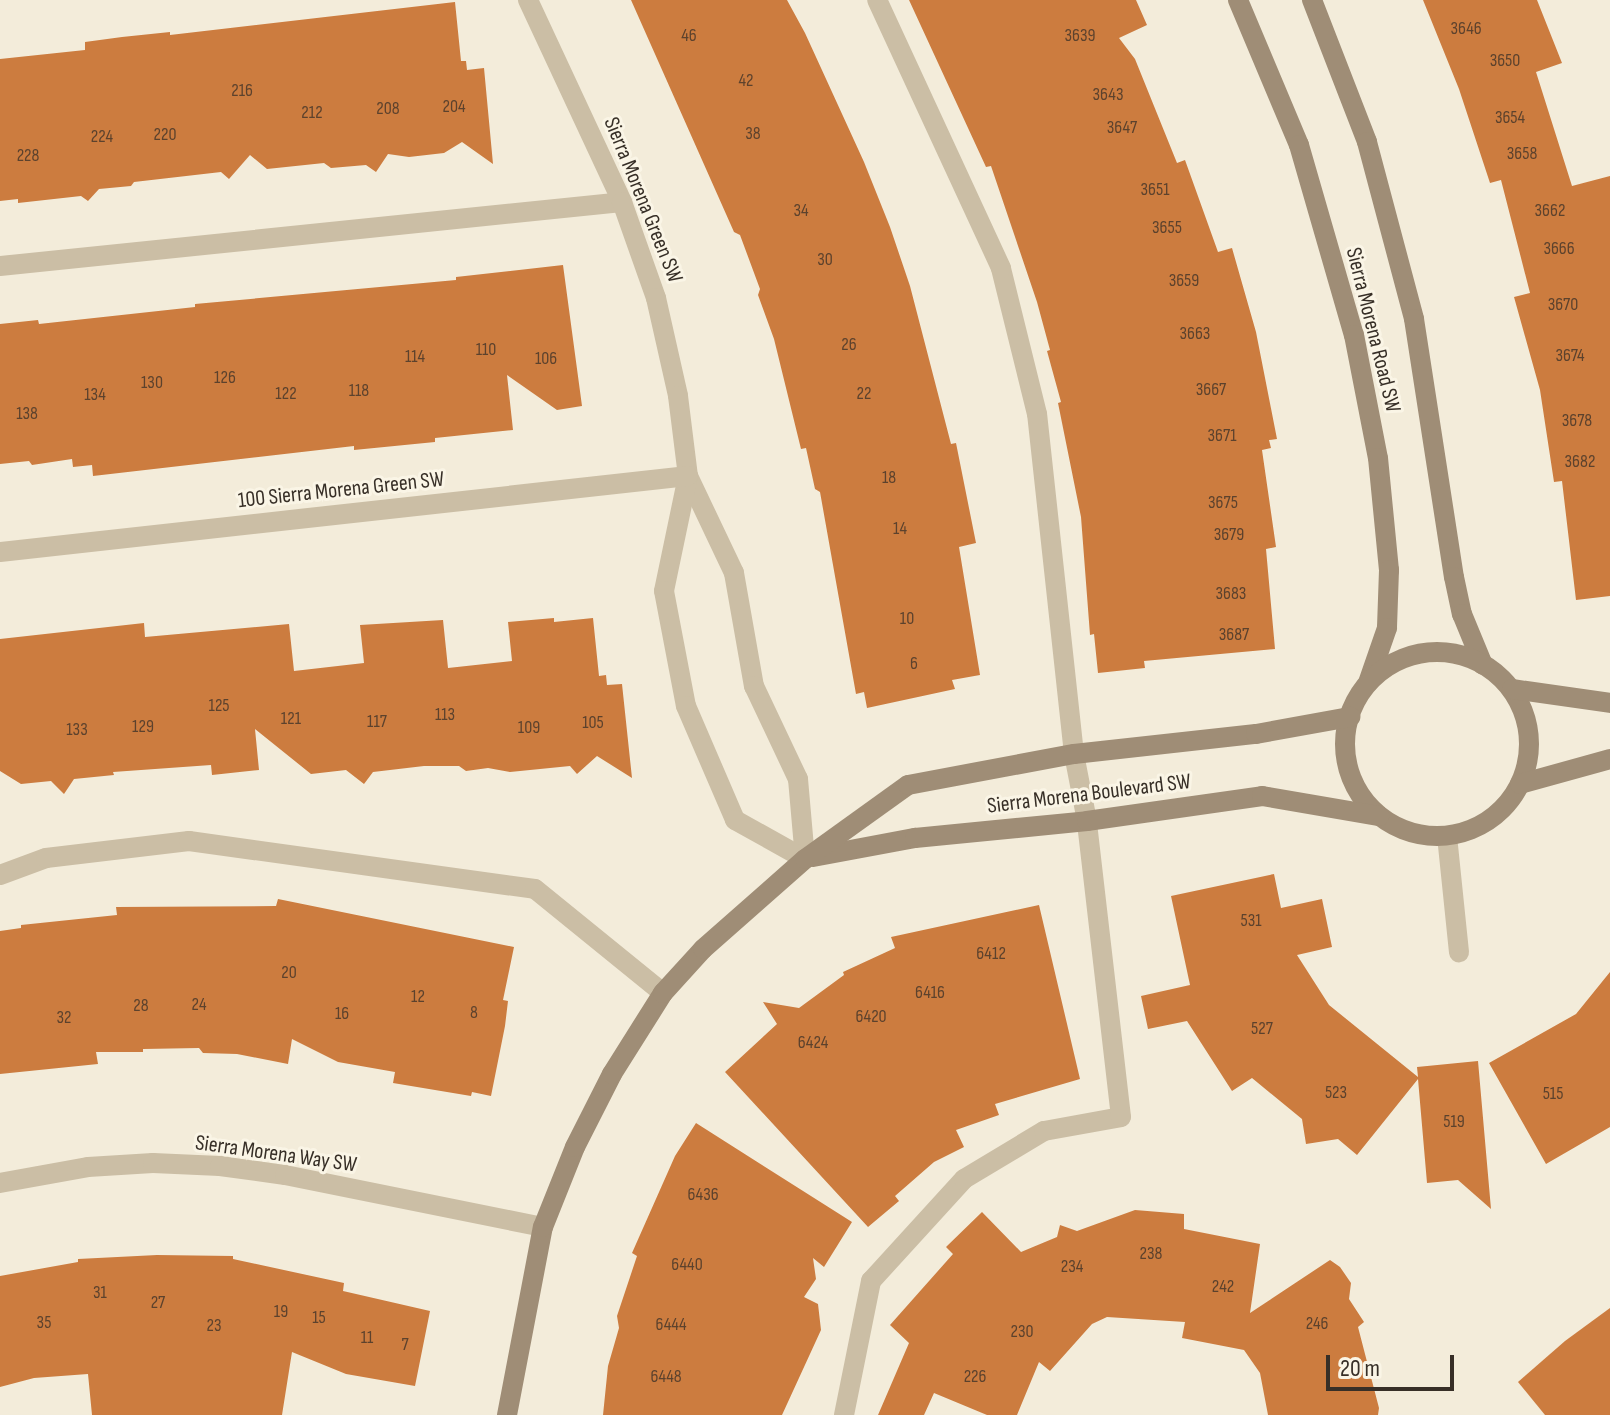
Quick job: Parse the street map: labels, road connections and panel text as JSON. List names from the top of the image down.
{
  "streets": {
    "street": [
      "Sierra Morena Green SW",
      "Sierra Morena Road SW",
      "100 Sierra Morena Green SW",
      "Sierra Morena Boulevard SW",
      "Sierra Morena Way SW"
    ]
  },
  "crossings": [
    ["Sierra Morena Green SW", "100 Sierra Morena Green SW"],
    ["Sierra Morena Green SW", "Sierra Morena Boulevard SW"],
    ["Sierra Morena Road SW", "Sierra Morena Boulevard SW"],
    ["Sierra Morena Boulevard SW", "Sierra Morena Way SW"]
  ],
  "house_numbers": [
    "3646",
    "46",
    "3639",
    "3650",
    "42",
    "216",
    "3643",
    "204",
    "208",
    "212",
    "3654",
    "3647",
    "38",
    "220",
    "224",
    "3658",
    "228",
    "3651",
    "34",
    "3662",
    "3655",
    "3666",
    "30",
    "3659",
    "3670",
    "3663",
    "26",
    "110",
    "3674",
    "114",
    "106",
    "126",
    "130",
    "3667",
    "118",
    "122",
    "22",
    "134",
    "138",
    "3678",
    "3671",
    "3682",
    "18",
    "3675",
    "14",
    "3679",
    "3683",
    "10",
    "3687",
    "6",
    "125",
    "113",
    "121",
    "117",
    "105",
    "129",
    "109",
    "133",
    "531",
    "6412",
    "20",
    "6416",
    "12",
    "24",
    "28",
    "8",
    "16",
    "6420",
    "32",
    "527",
    "6424",
    "523",
    "515",
    "519",
    "6436",
    "238",
    "6440",
    "234",
    "242",
    "31",
    "27",
    "19",
    "15",
    "35",
    "246",
    "6444",
    "23",
    "230",
    "11",
    "7",
    "6448",
    "226"
  ],
  "scale_bar": "20 m"
}
